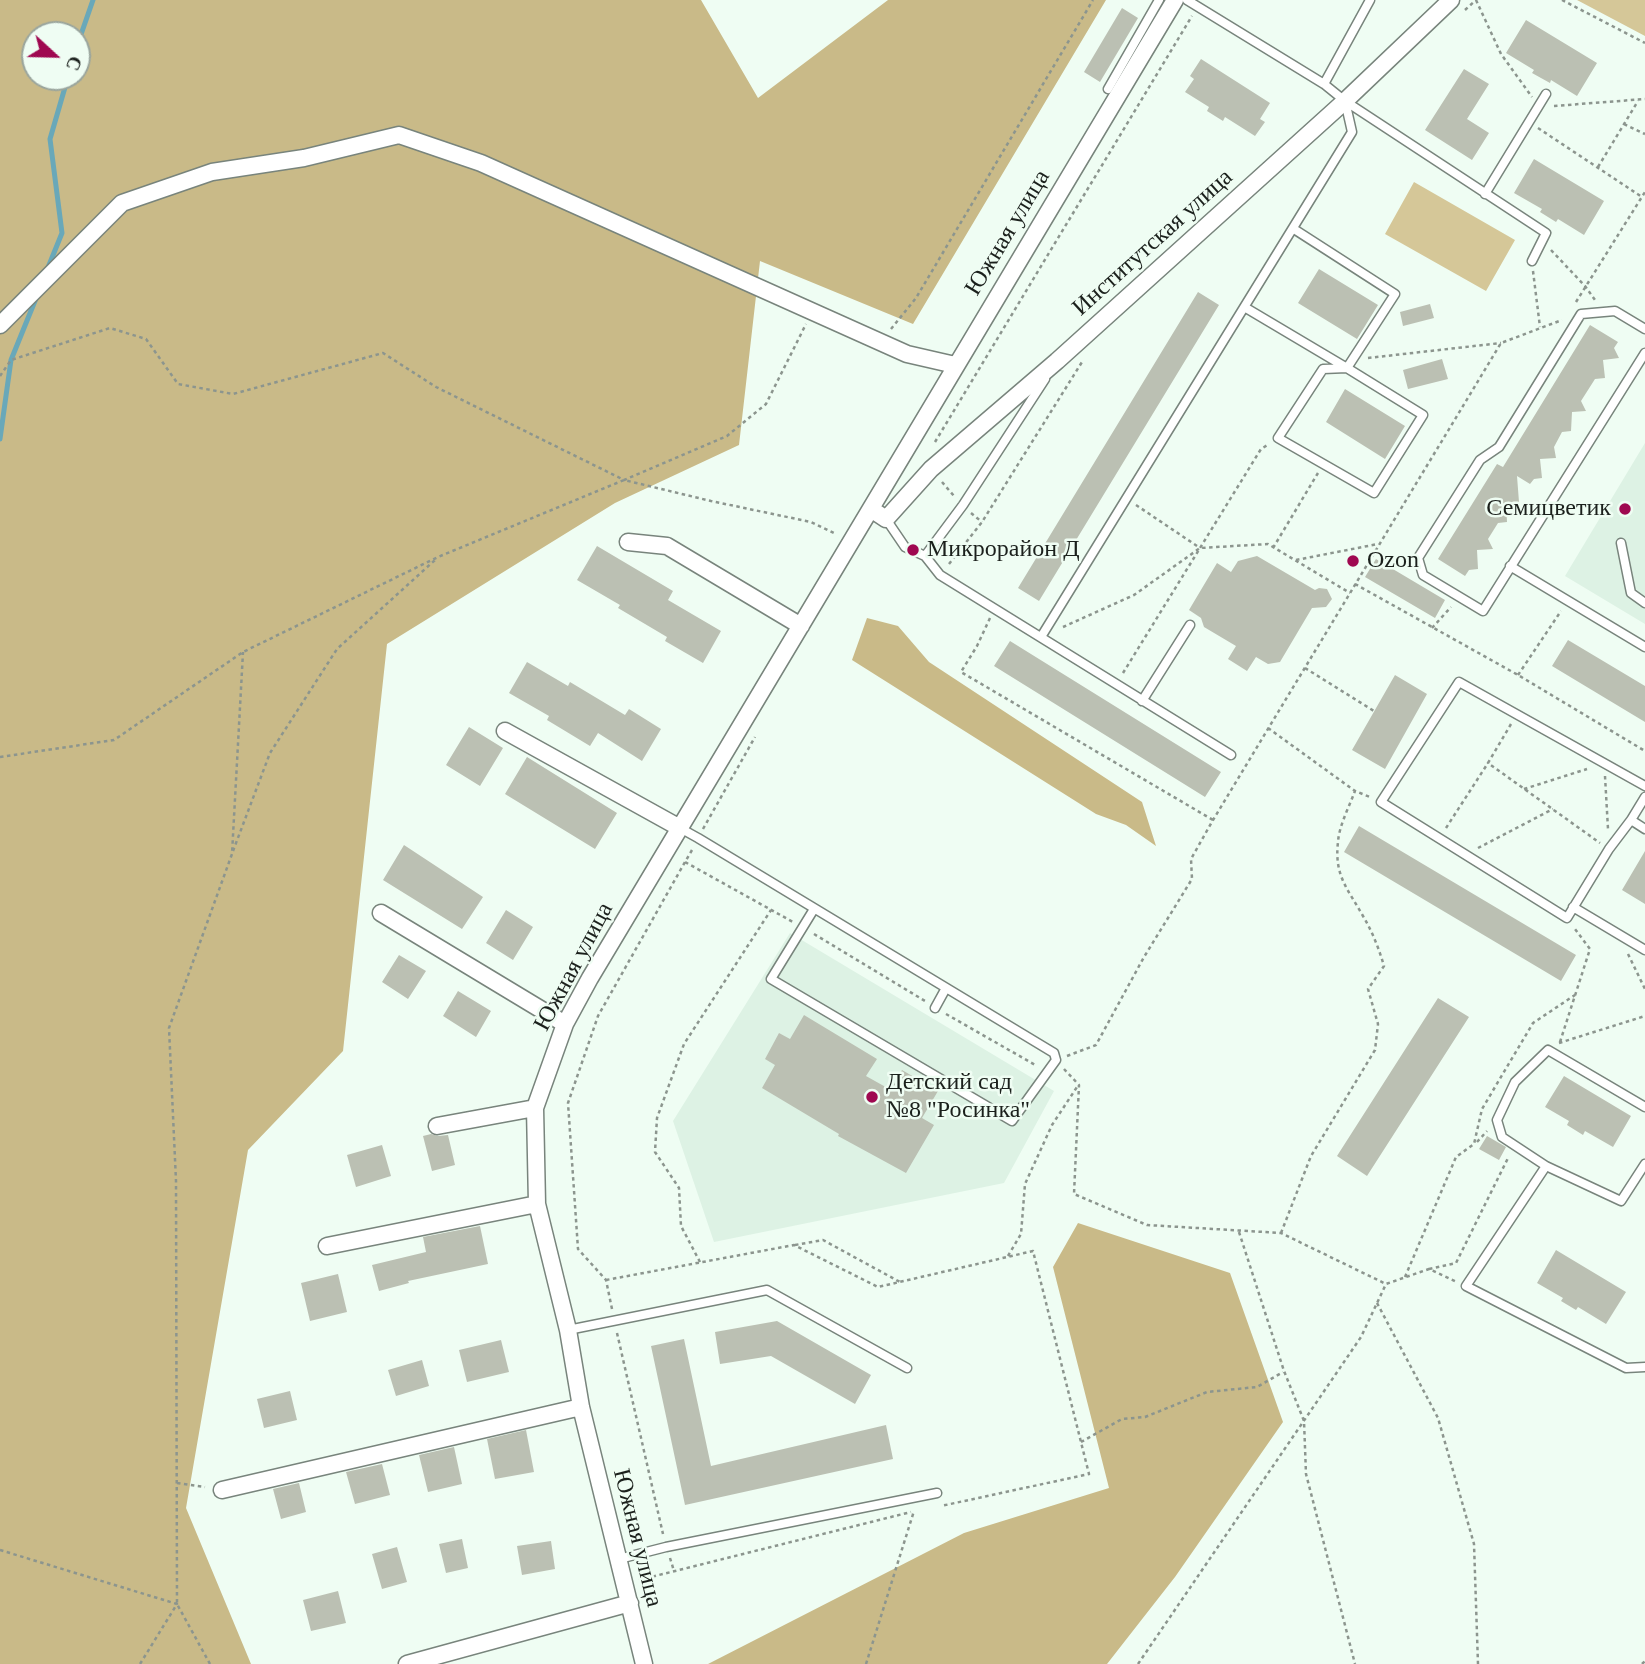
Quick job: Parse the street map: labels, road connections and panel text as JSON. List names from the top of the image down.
{
  "streets": {
    "street": ["Южная улица", "Институтская улица"]
  },
  "places": [
    "Семицветик",
    "Микрорайон Д",
    "Ozon",
    "Детский сад №8 \"Росинка\""
  ],
  "north": "right"
}
